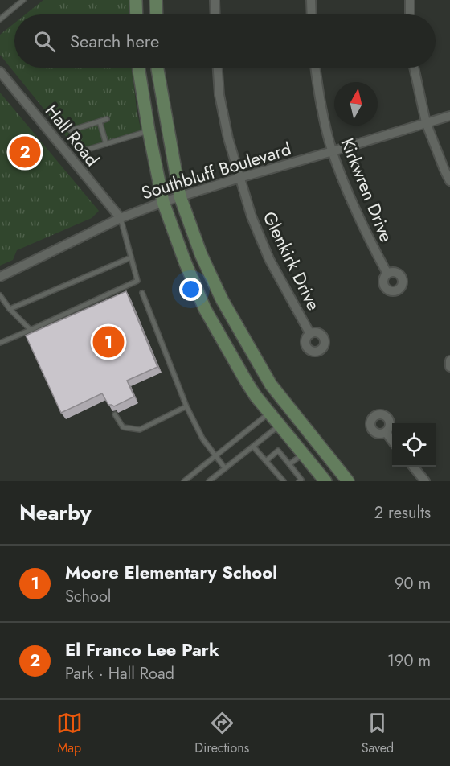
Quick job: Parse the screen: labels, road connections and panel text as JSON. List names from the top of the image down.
{
  "streets": {
    "street": [
      "Hall Road",
      "Southbluff Boulevard",
      "Kirkwren Drive",
      "Glenkirk Drive"
    ]
  },
  "crossings": [
    ["Hall Road", "Southbluff Boulevard"],
    ["Southbluff Boulevard", "Kirkwren Drive"],
    ["Southbluff Boulevard", "Glenkirk Drive"]
  ],
  "north": "top",
  "page": {
    "search": "Search here",
    "pins": ["2", "1"],
    "heading": ["Nearby", "2 results"],
    "list": [
      {
        "mark": "1",
        "name": "Moore Elementary School",
        "note": "School",
        "value": "90 m"
      },
      {
        "mark": "2",
        "name": "El Franco Lee Park",
        "note": "Park · Hall Road",
        "value": "190 m"
      }
    ],
    "nav": ["Map", "Directions", "Saved"]
  }
}
